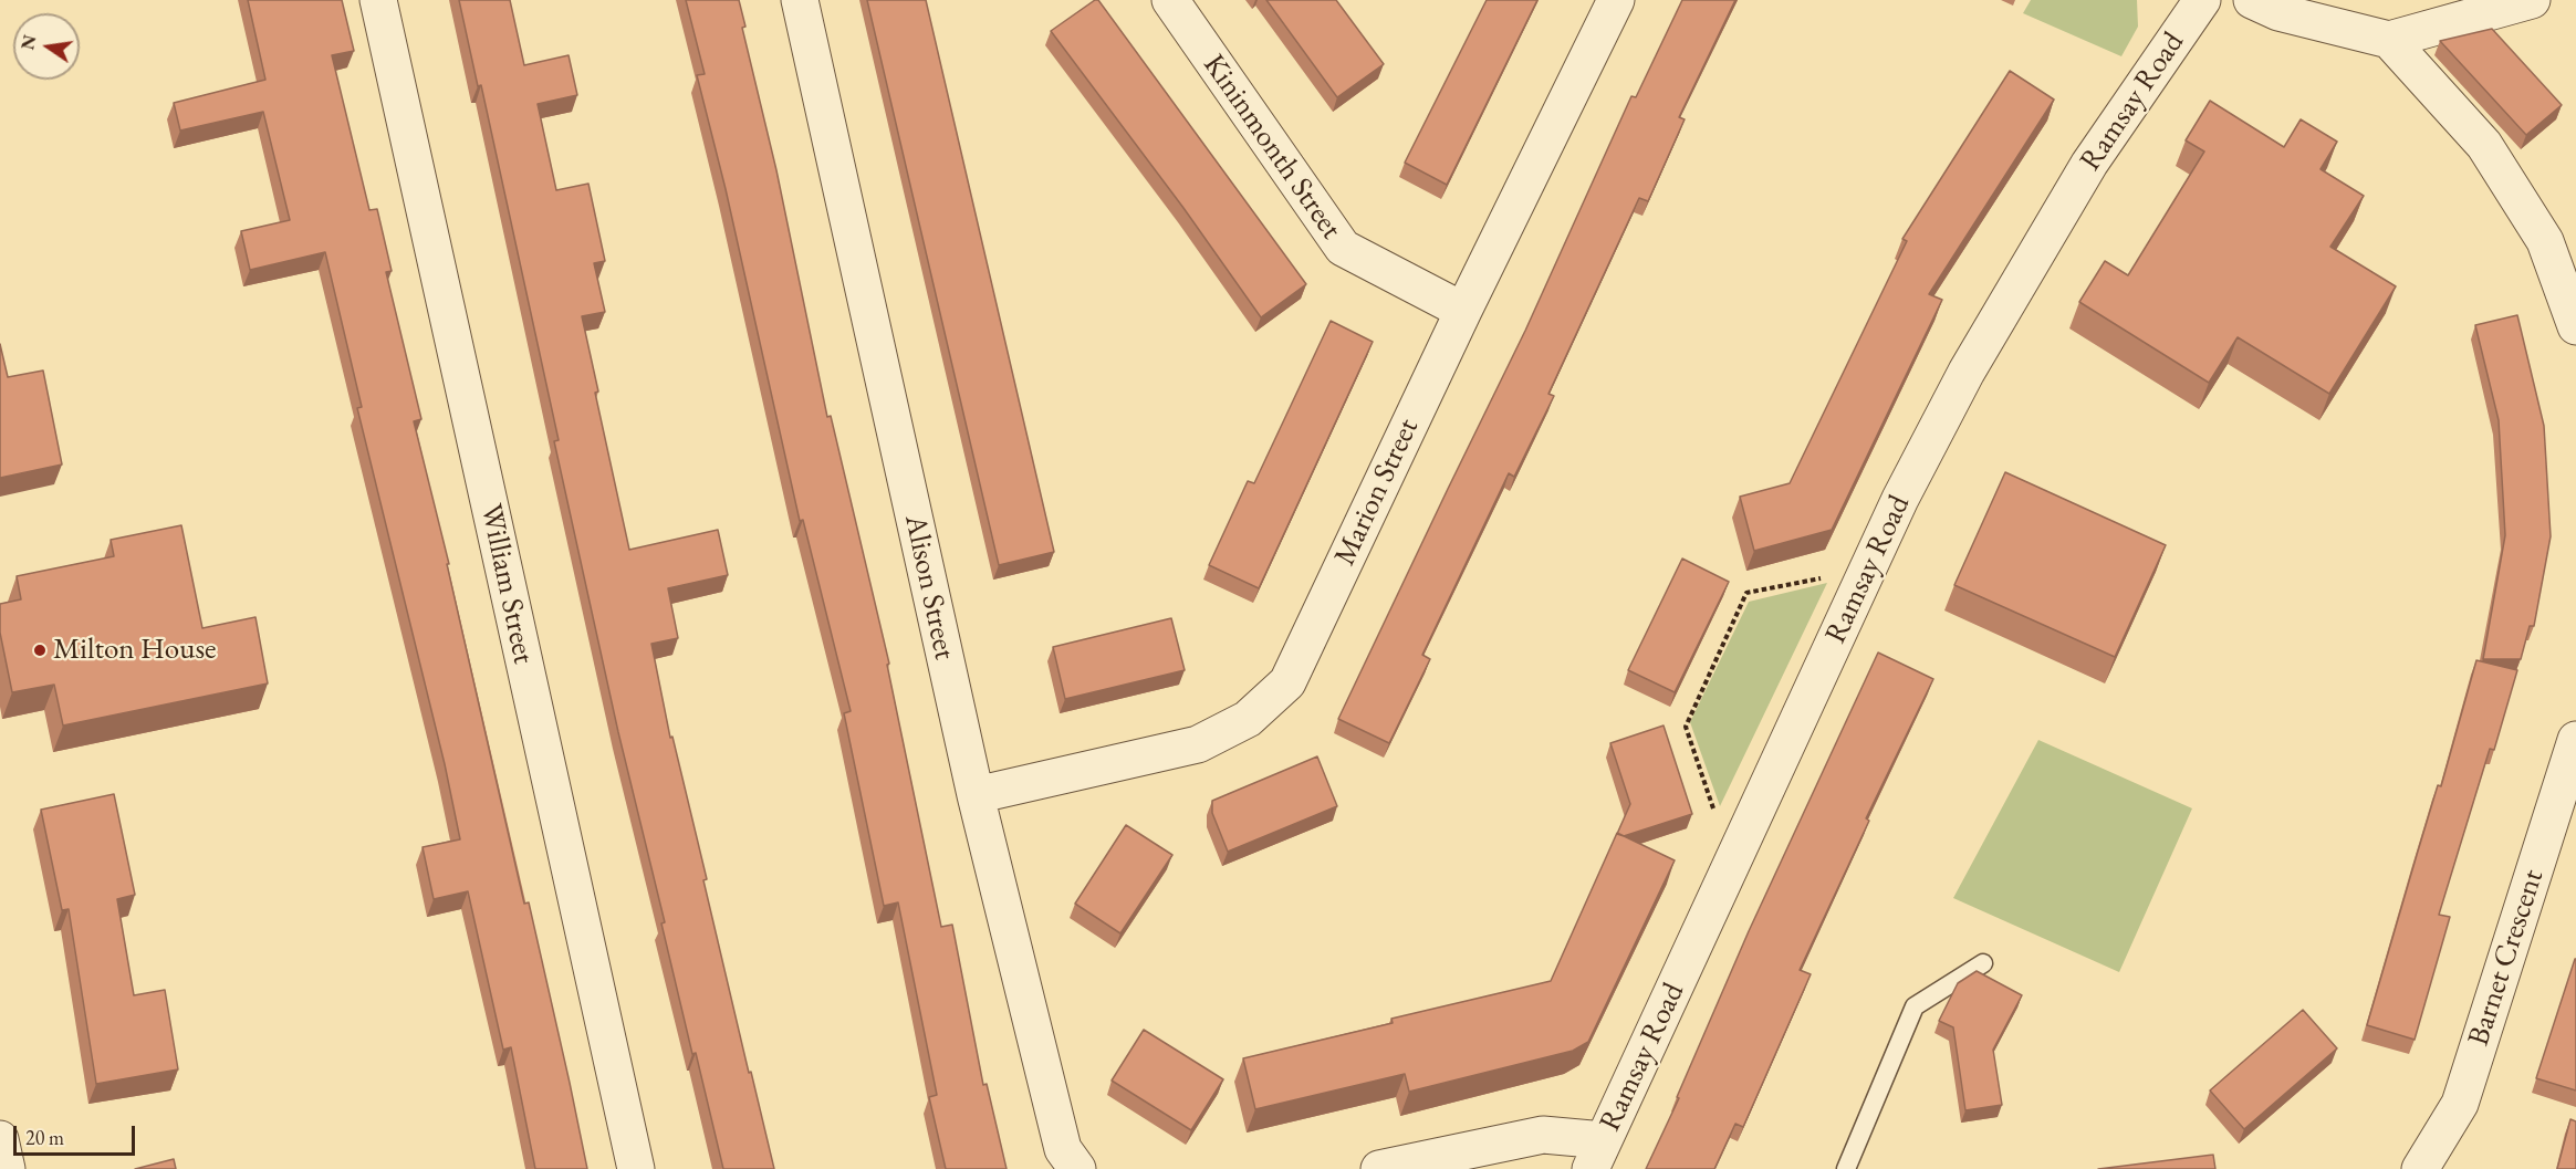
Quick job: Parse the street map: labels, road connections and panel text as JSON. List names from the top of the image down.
{
  "streets": {
    "street": [
      "Ramsay Road",
      "Kininmonth Street",
      "Marion Street",
      "William Street",
      "Alison Street",
      "Barnet Crescent"
    ]
  },
  "crossings": [
    ["Kininmonth Street", "Marion Street"],
    ["Marion Street", "Alison Street"]
  ],
  "places": ["Milton House"],
  "scale_bar": "20 m",
  "north": "left"
}
